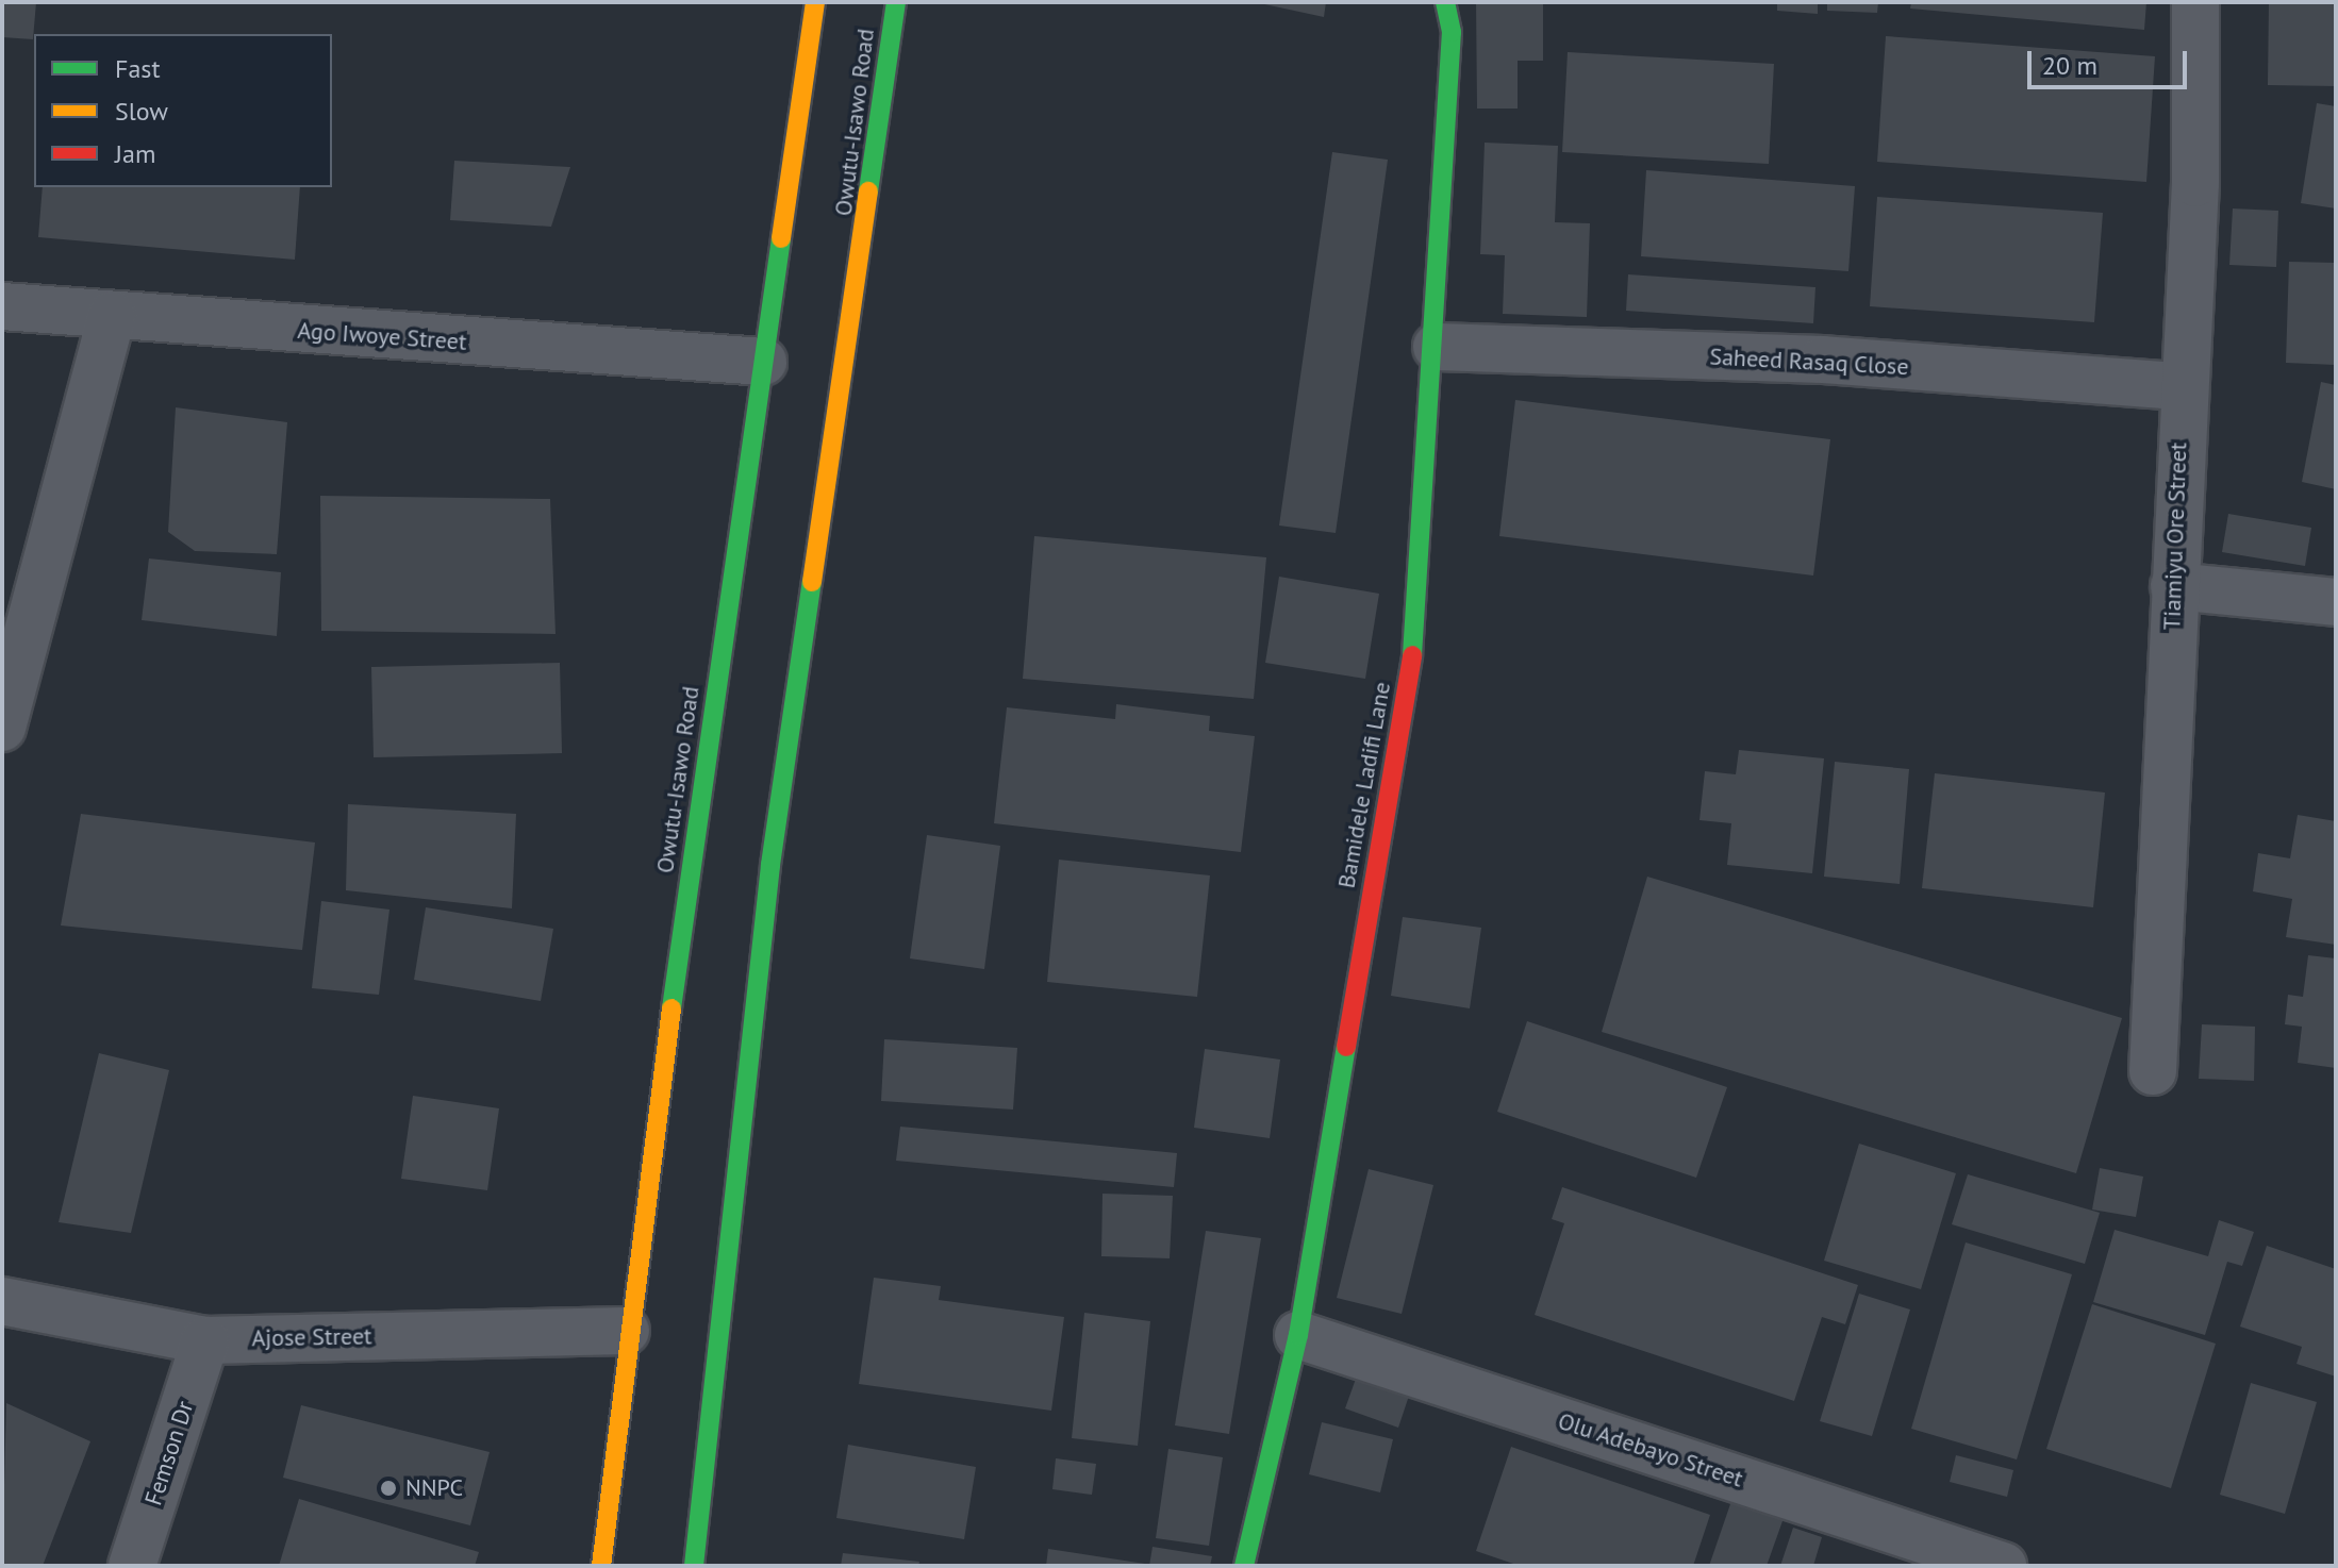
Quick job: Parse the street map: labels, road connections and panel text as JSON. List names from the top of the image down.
{
  "streets": {
    "street": [
      "Owutu-Isawo Road",
      "Ago Iwoye Street",
      "Saheed Rasaq Close",
      "Tiamiyu Ore Street",
      "Bamidele Ladifi Lane",
      "Ajose Street",
      "Olu Adebayo Street",
      "Femson Dr"
    ]
  },
  "crossings": [
    ["Owutu-Isawo Road", "Ago Iwoye Street"],
    ["Owutu-Isawo Road", "Ajose Street"],
    ["Saheed Rasaq Close", "Tiamiyu Ore Street"],
    ["Saheed Rasaq Close", "Bamidele Ladifi Lane"],
    ["Bamidele Ladifi Lane", "Olu Adebayo Street"],
    ["Ajose Street", "Femson Dr"]
  ],
  "places": ["NNPC"],
  "legend": ["Fast", "Slow", "Jam"],
  "scale_bar": "20 m"
}
